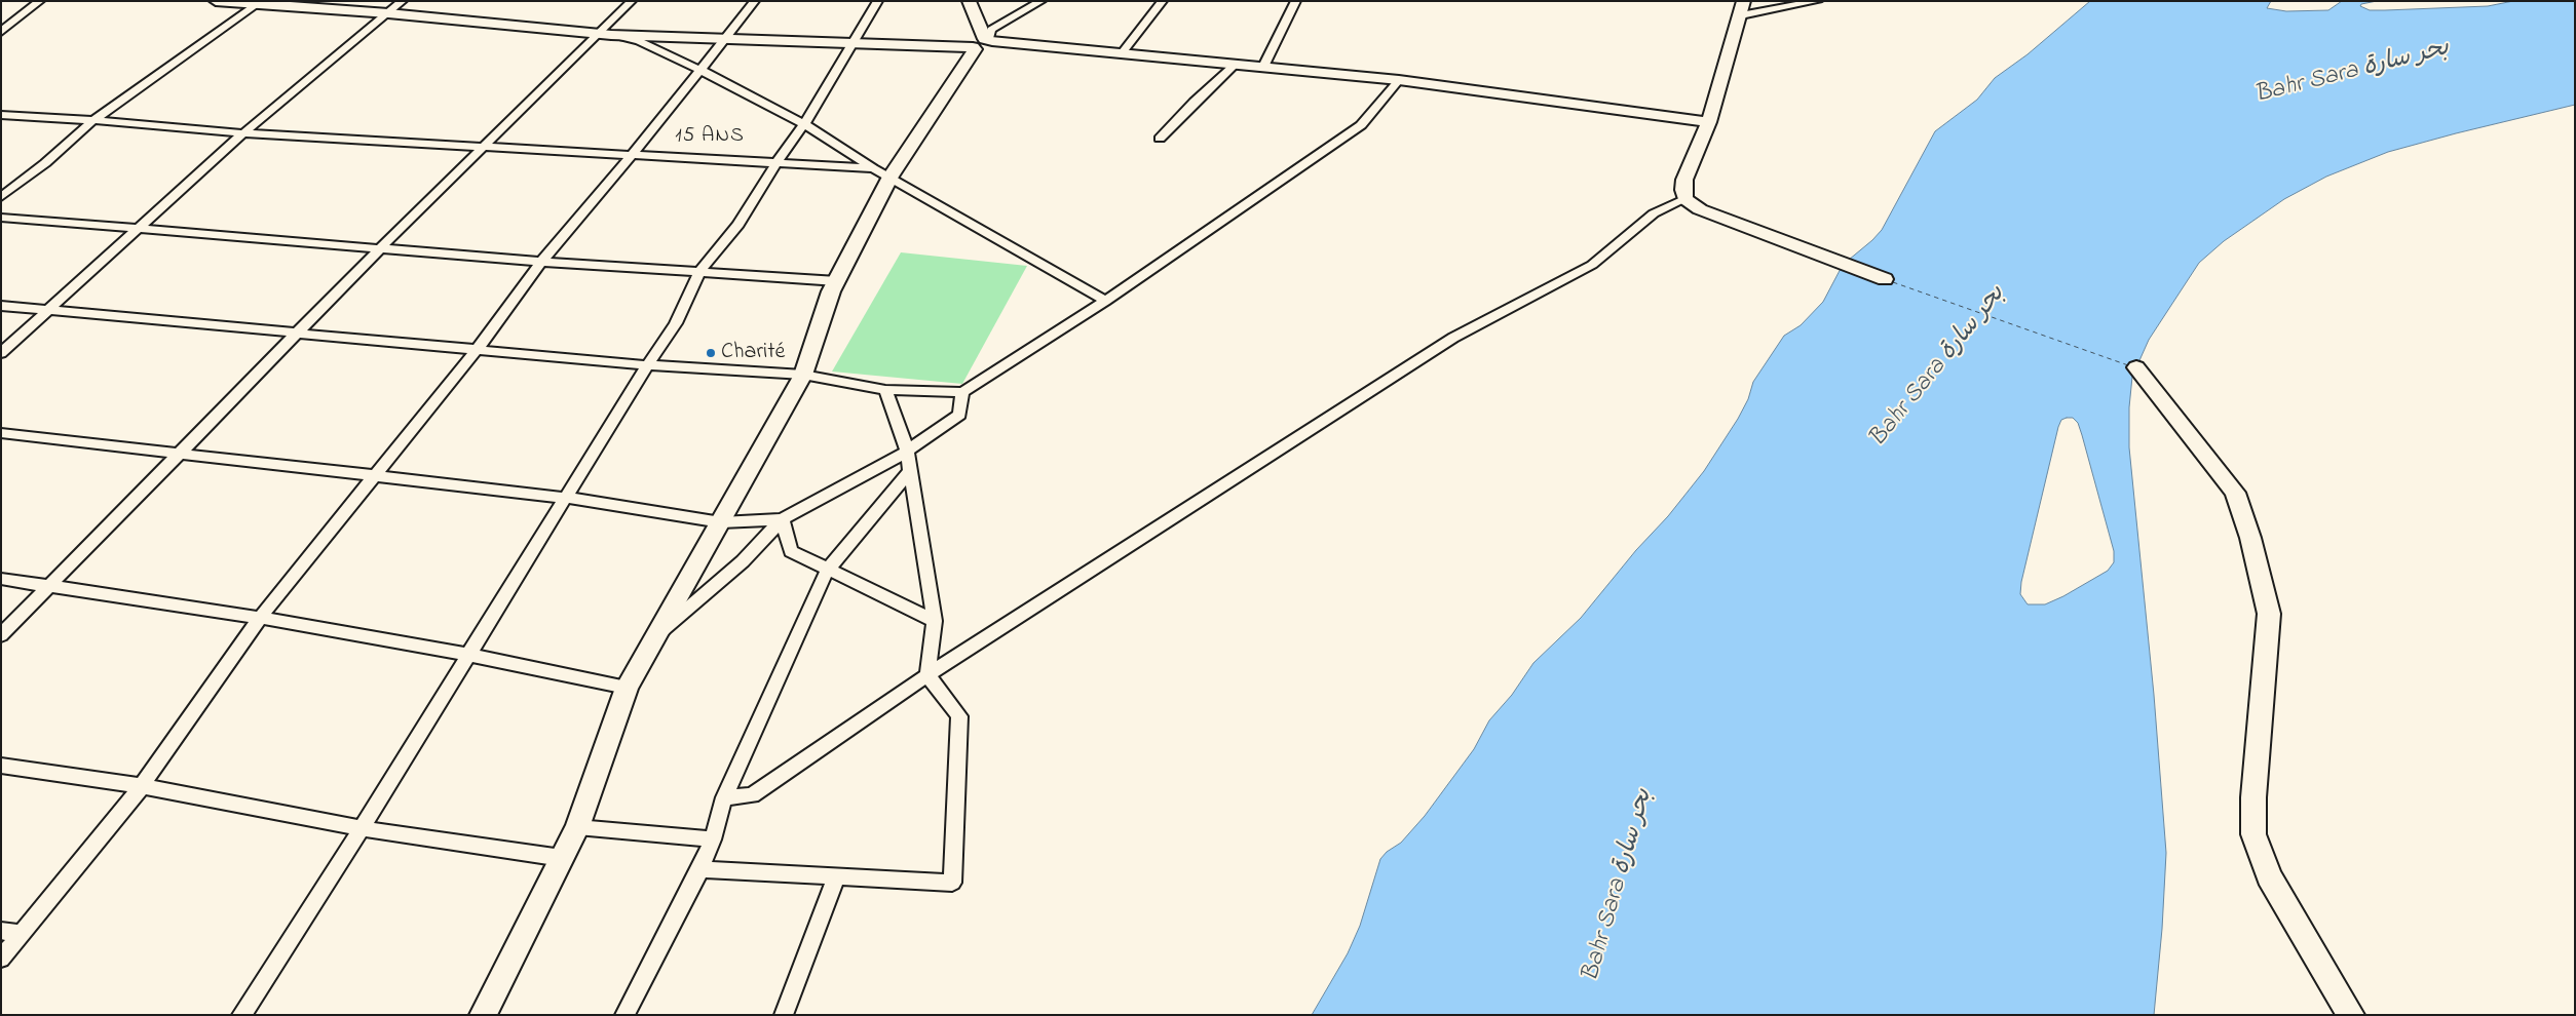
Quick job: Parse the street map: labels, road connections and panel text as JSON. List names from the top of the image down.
{
  "districts": ["15 ANS"],
  "water": ["Bahr Sara بحر سارة"],
  "places": ["Charité"]
}
